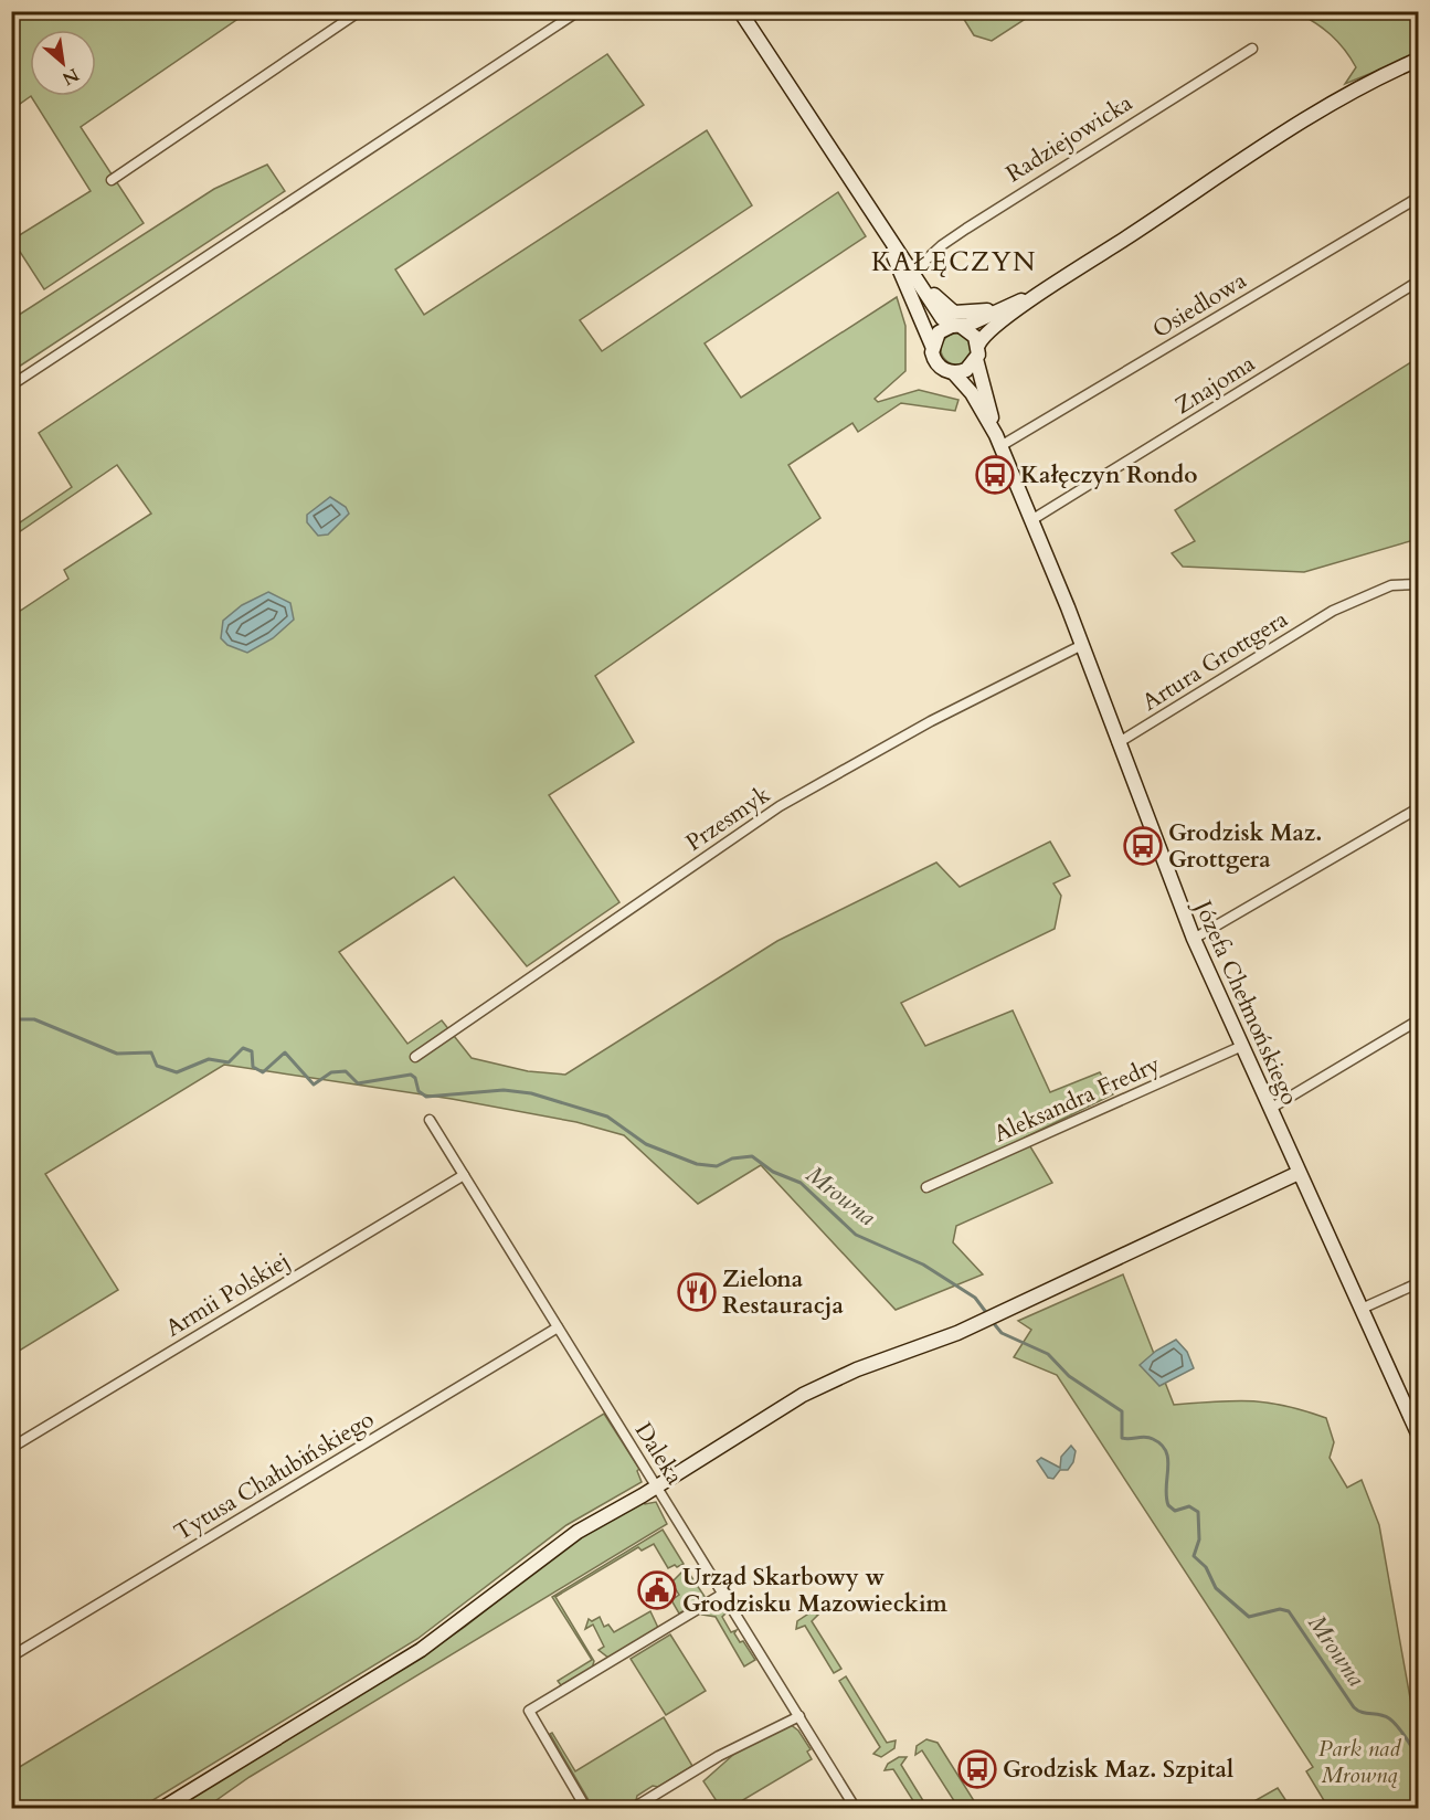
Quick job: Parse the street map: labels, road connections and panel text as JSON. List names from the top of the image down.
{
  "streets": {
    "street": [
      "Radziejowicka",
      "Osiedlowa",
      "Znajoma",
      "Artura Grottgera",
      "Przesmyk",
      "Józefa Chełmońskiego",
      "Aleksandra Fredry",
      "Armii Polskiej",
      "Daleka",
      "Tytusa Chałubińskiego"
    ]
  },
  "crossings": [
    ["Osiedlowa", "Józefa Chełmońskiego"],
    ["Znajoma", "Józefa Chełmońskiego"],
    ["Artura Grottgera", "Józefa Chełmońskiego"],
    ["Przesmyk", "Józefa Chełmońskiego"],
    ["Józefa Chełmońskiego", "Aleksandra Fredry"],
    ["Armii Polskiej", "Daleka"],
    ["Daleka", "Tytusa Chałubińskiego"]
  ],
  "districts": ["KAŁĘCZYN"],
  "water": ["Mrowna"],
  "parks": ["Park nad Mrowną"],
  "places": {
    "bus stop": ["Kałęczyn Rondo", "Grodzisk Maz. Grottgera", "Grodzisk Maz. Szpital"],
    "restaurant": ["Zielona Restauracja"],
    "public building": ["Urząd Skarbowy w Grodzisku Mazowieckim"]
  },
  "north": "bottom right"
}
